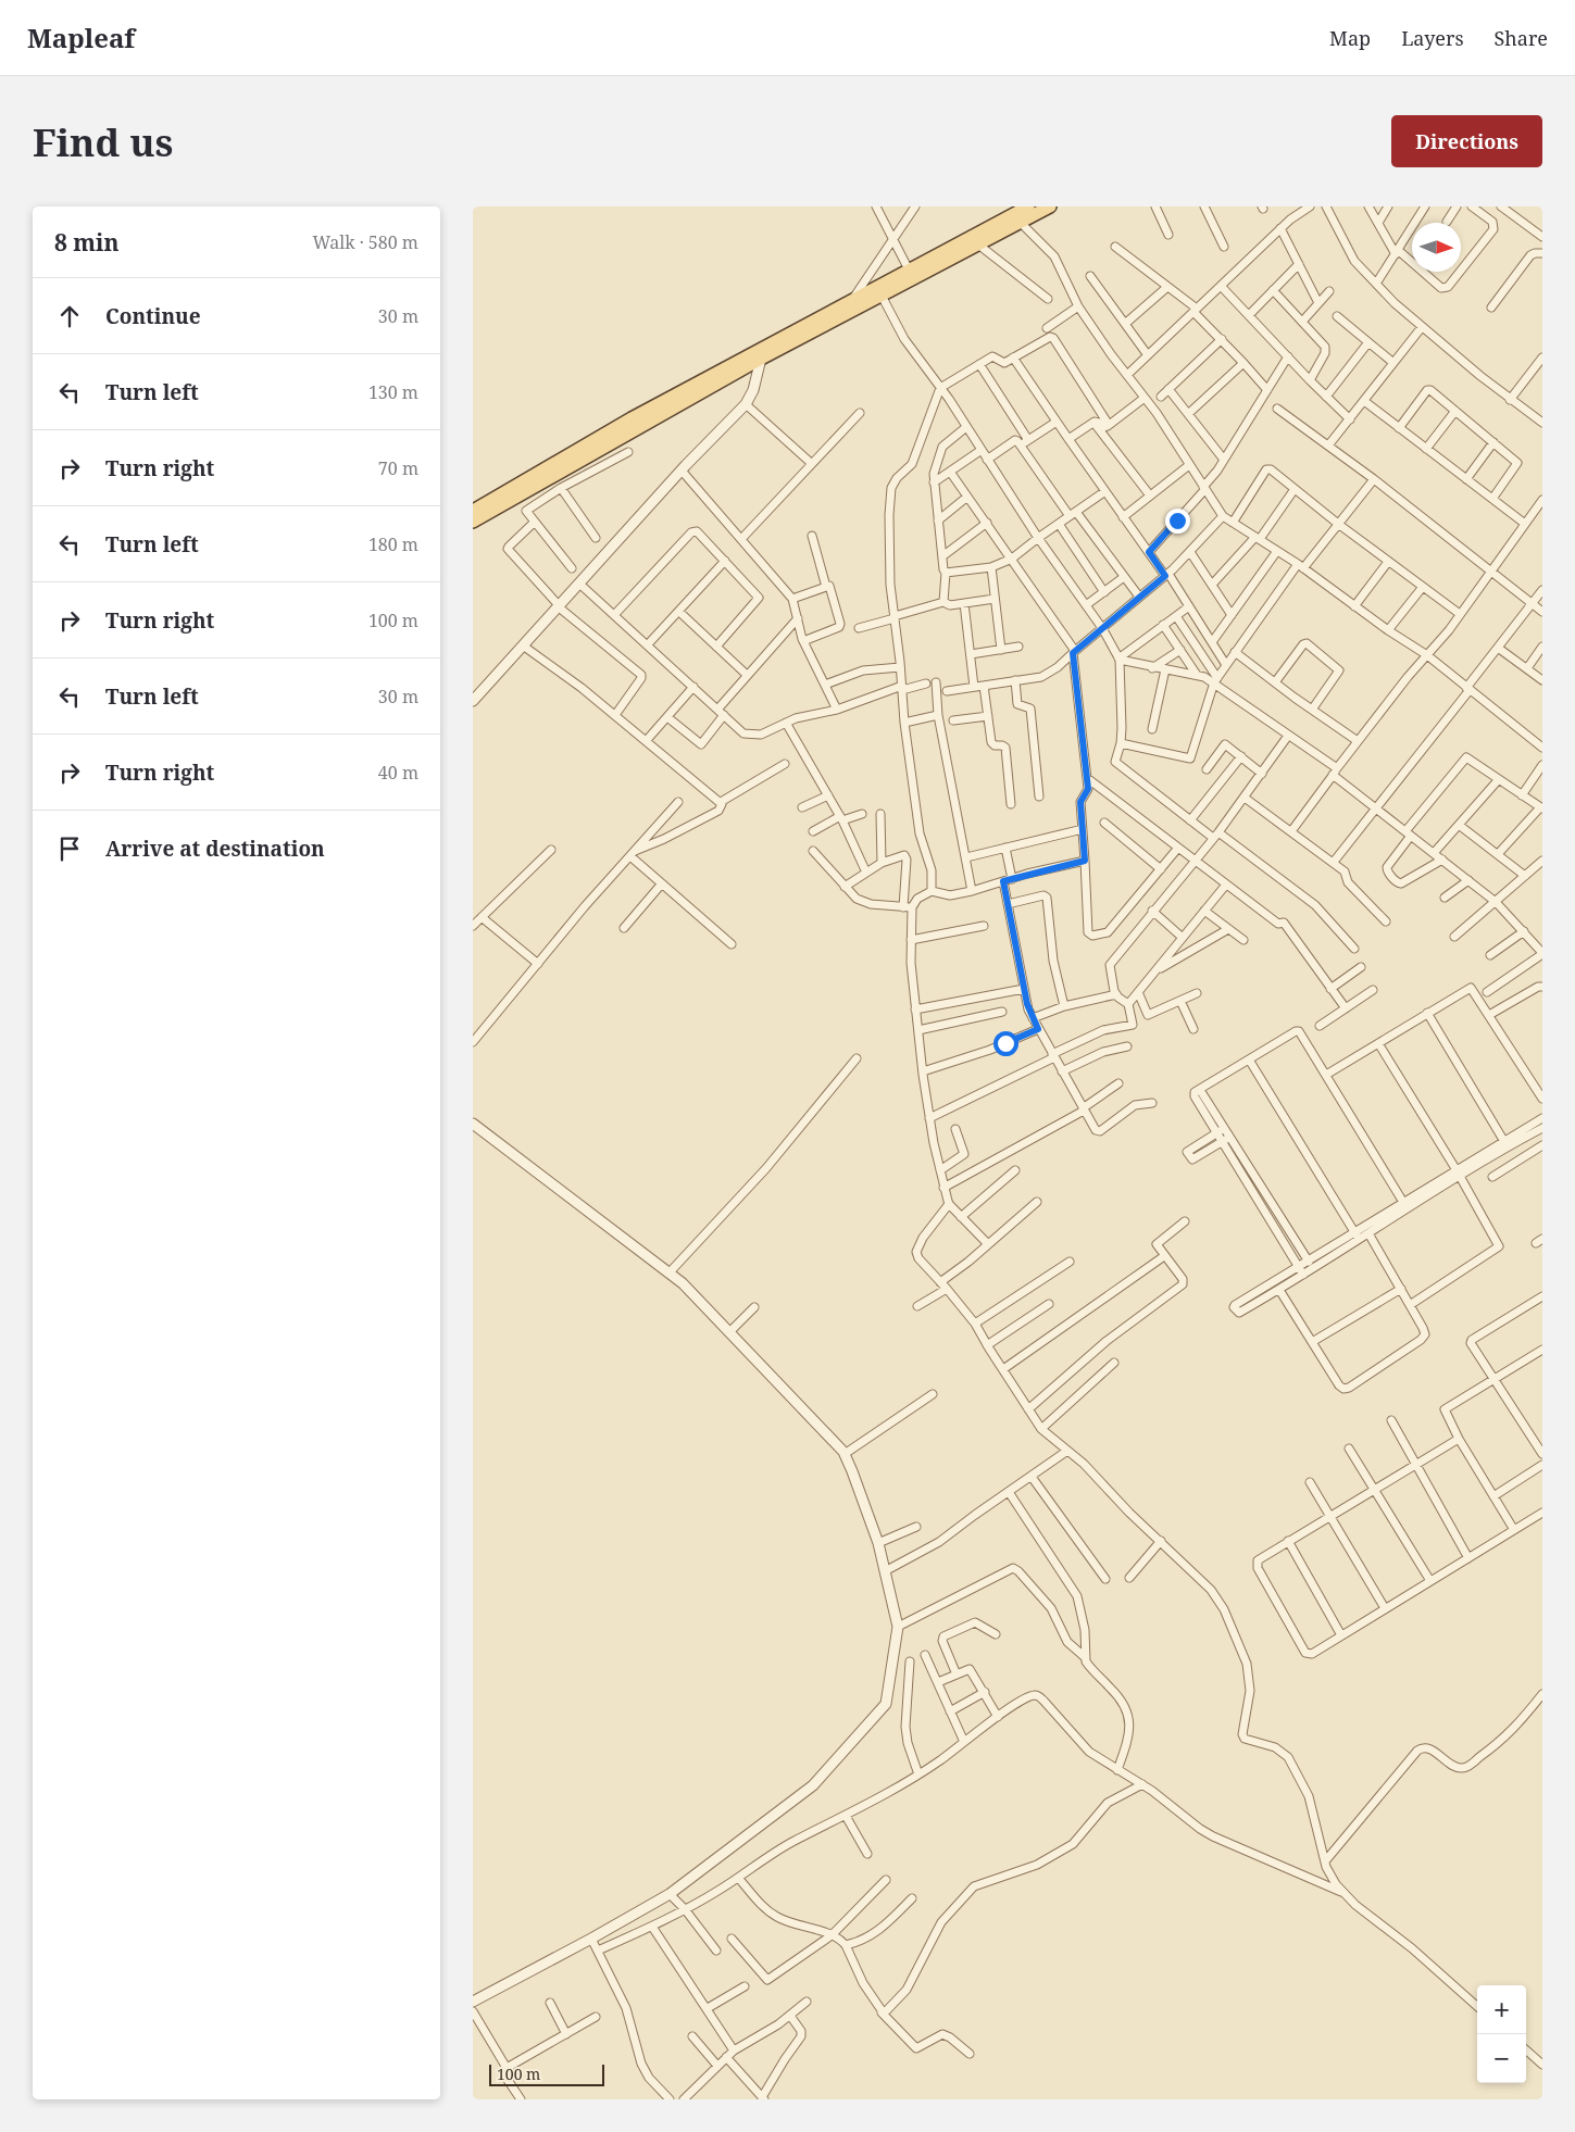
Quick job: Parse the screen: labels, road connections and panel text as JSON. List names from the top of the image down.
{
  "scale_bar": "100 m",
  "north": "right",
  "page": {
    "header": "Mapleaf",
    "nav": ["Map", "Layers", "Share"],
    "buttons": "Directions",
    "title": "Find us",
    "heading": ["8 min", "Walk · 580 m"],
    "list": [
      ["Continue", "30 m"],
      ["Turn left", "130 m"],
      ["Turn right", "70 m"],
      ["Turn left", "180 m"],
      ["Turn right", "100 m"],
      ["Turn left", "30 m"],
      ["Turn right", "40 m"],
      "Arrive at destination"
    ],
    "map_buttons": ["+", "−"],
    "scale": "100 m"
  }
}
